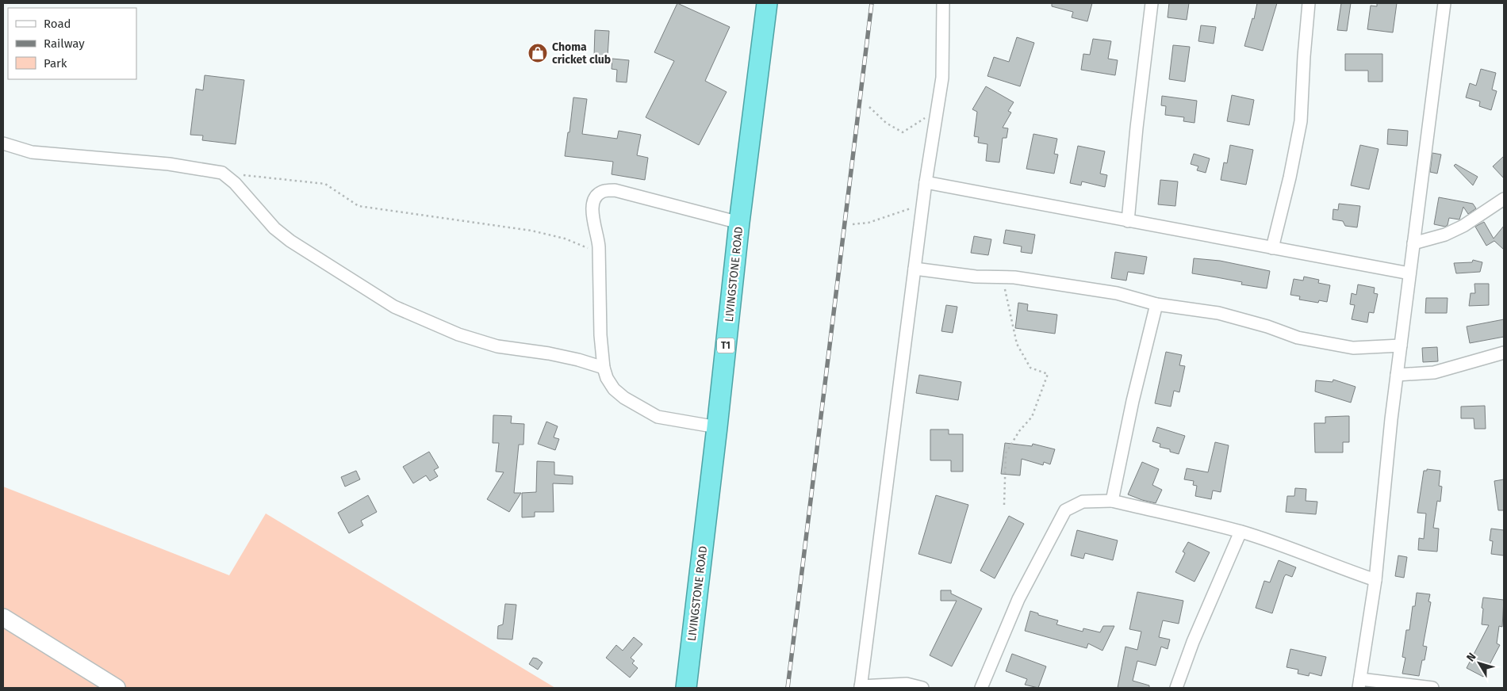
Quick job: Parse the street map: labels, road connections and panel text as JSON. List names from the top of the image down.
{
  "streets": {
    "highway": ["LIVINGSTONE ROAD", "T1"]
  },
  "places": {
    "shop": ["Choma cricket club"]
  },
  "legend": ["Road", "Railway", "Park"],
  "north": "top left"
}
